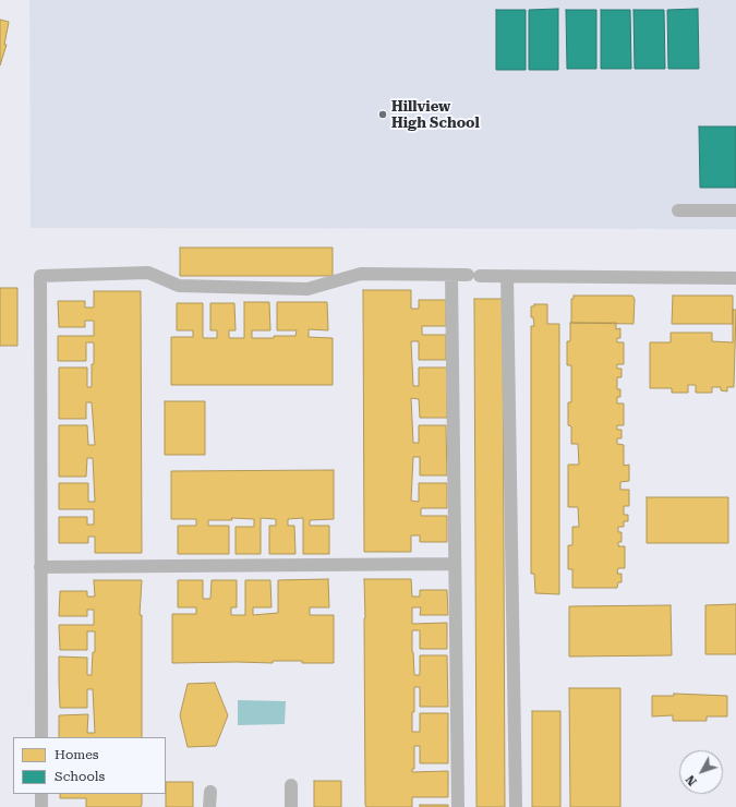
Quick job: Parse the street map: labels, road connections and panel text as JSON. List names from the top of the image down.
{
  "places": ["Hillview High School"],
  "legend": ["Homes", "Schools"],
  "north": "bottom left"
}
